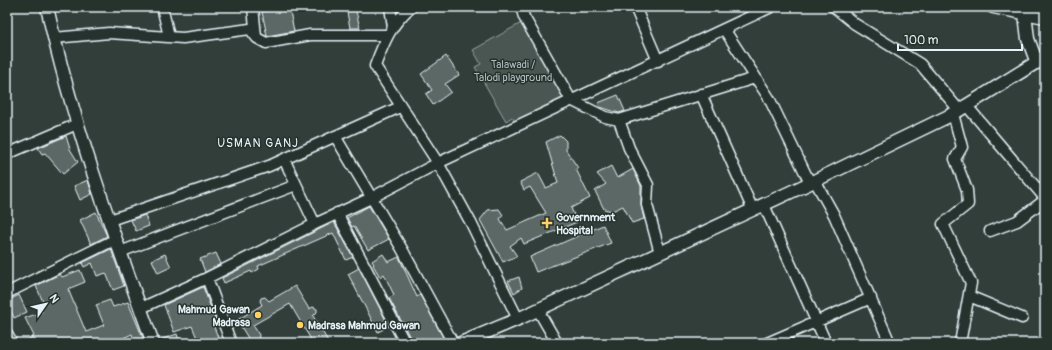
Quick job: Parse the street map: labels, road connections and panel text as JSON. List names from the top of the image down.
{
  "districts": ["USMAN GANJ"],
  "parks": ["Talawadi / Talodi playground"],
  "places": {
    "health": ["Government Hospital"],
    "other": ["Mahmud Gawan Madrasa", "Madrasa Mahmud Gawan"]
  },
  "scale_bar": "100 m",
  "north": "top right"
}
